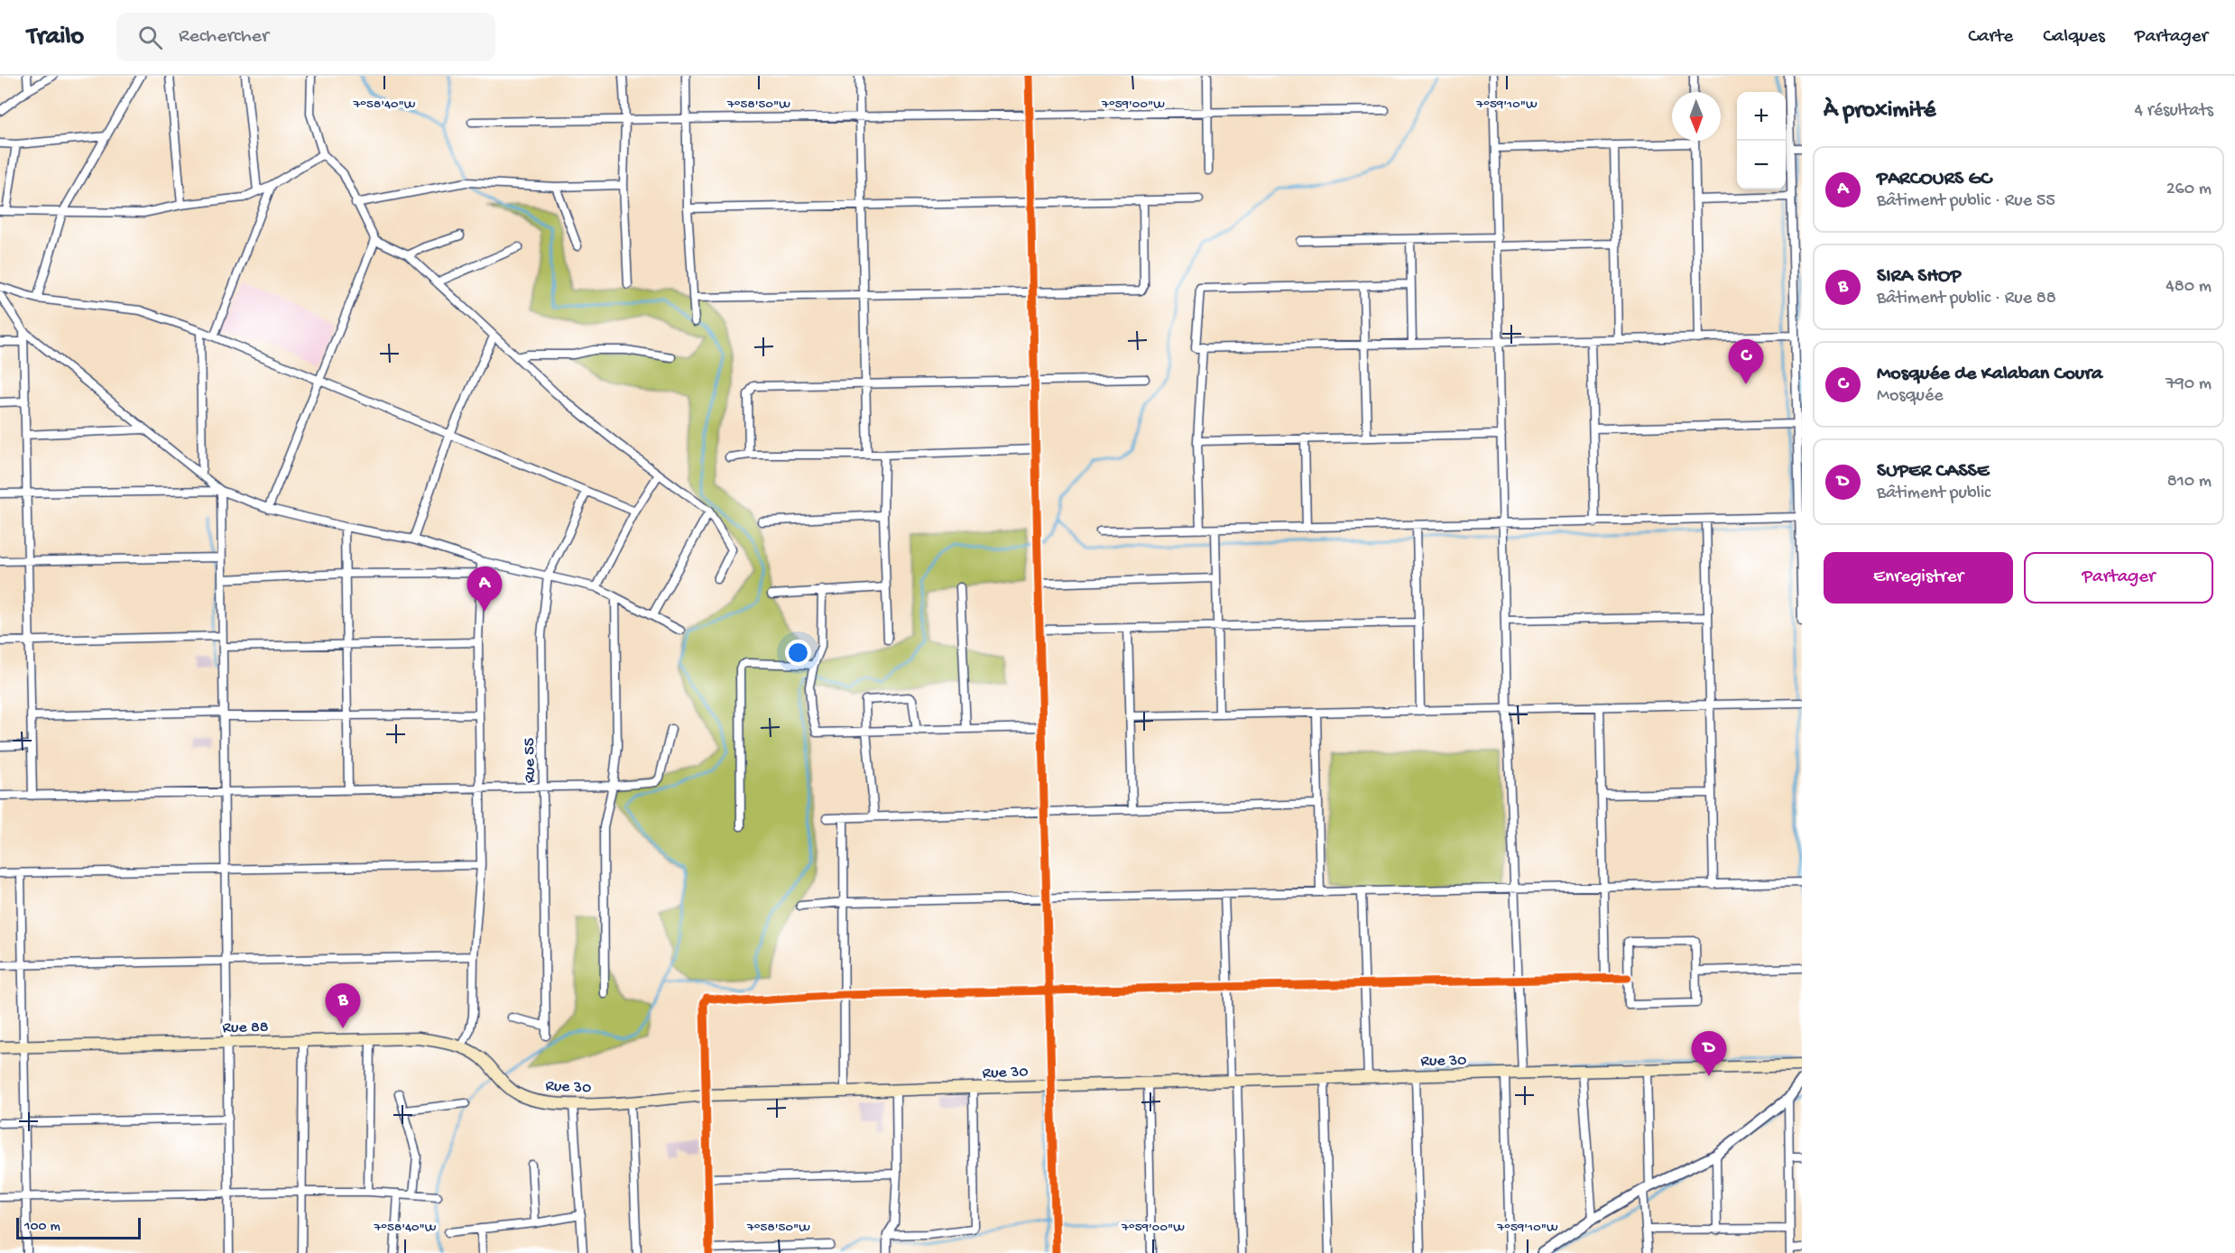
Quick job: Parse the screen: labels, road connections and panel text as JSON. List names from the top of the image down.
{
  "streets": {
    "main road": ["Rue 88", "Rue 30"],
    "street": ["Rue 55"]
  },
  "crossings": [
    ["Rue 88", "Rue 30"]
  ],
  "scale_bar": "100 m",
  "north": "bottom",
  "page": {
    "header": "Trailo",
    "search": "Rechercher",
    "nav": ["Carte", "Calques", "Partager"],
    "heading": ["À proximité", "4 résultats"],
    "map_buttons": ["+", "−"],
    "list": [
      {
        "mark": "A",
        "name": "PARCOURS GC",
        "note": "Bâtiment public · Rue 55",
        "value": "260 m"
      },
      {
        "mark": "B",
        "name": "SIRA SHOP",
        "note": "Bâtiment public · Rue 88",
        "value": "480 m"
      },
      {
        "mark": "C",
        "name": "Mosquée de Kalaban Coura",
        "note": "Mosquée",
        "value": "790 m"
      },
      {
        "mark": "D",
        "name": "SUPER CASSE",
        "note": "Bâtiment public",
        "value": "810 m"
      }
    ],
    "pins": [
      "C",
      "A",
      "B",
      "D"
    ],
    "buttons": ["Enregistrer", "Partager"],
    "scale": "100 m"
  },
  "coordinates": [
    "7°58'40\"W",
    "7°58'50\"W",
    "7°59'00\"W",
    "7°59'10\"W"
  ]
}
